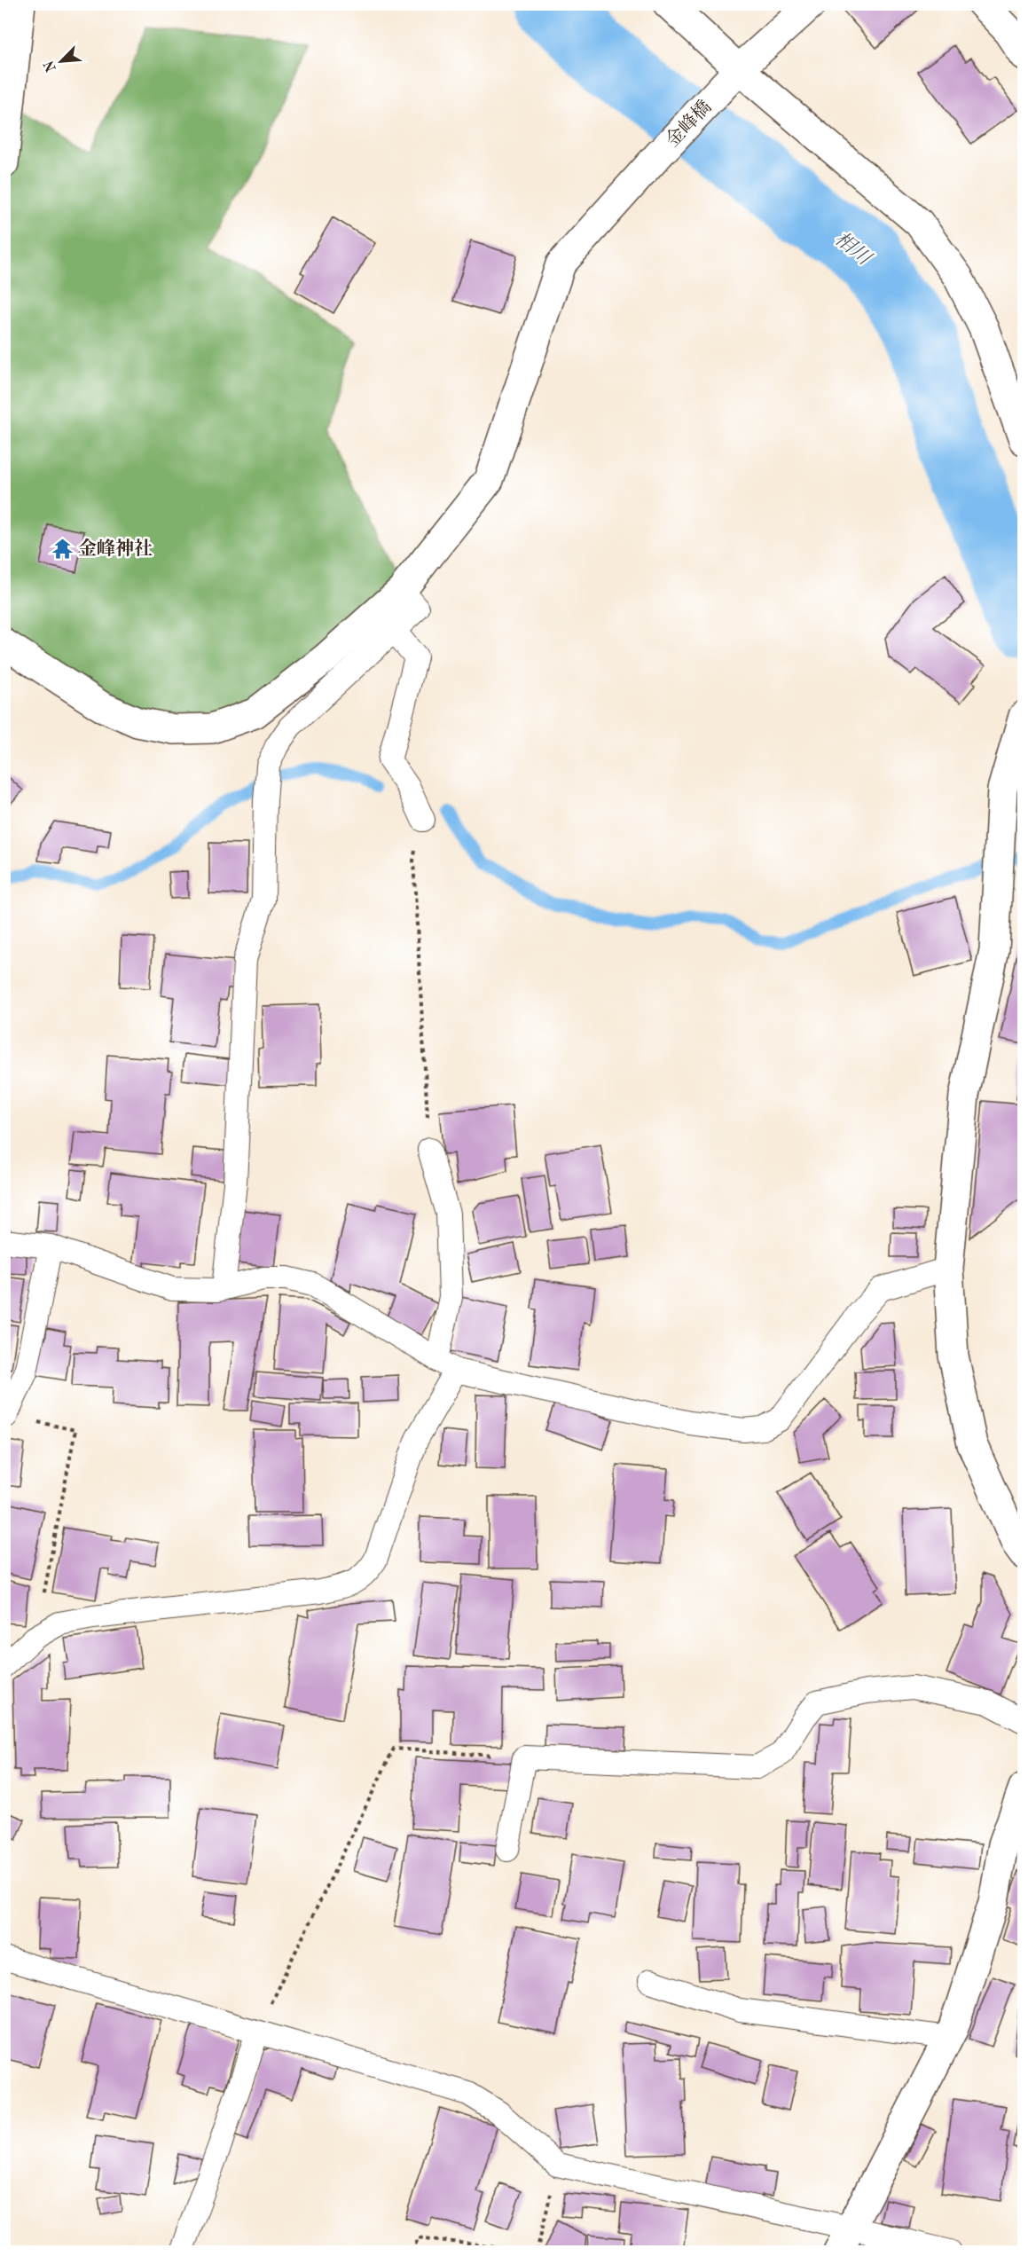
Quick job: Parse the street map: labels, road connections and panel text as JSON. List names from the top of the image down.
{
  "streets": {
    "street": ["金峰橋"]
  },
  "water": ["相川"],
  "places": {
    "temple": ["金峰神社"]
  },
  "north": "bottom left"
}
